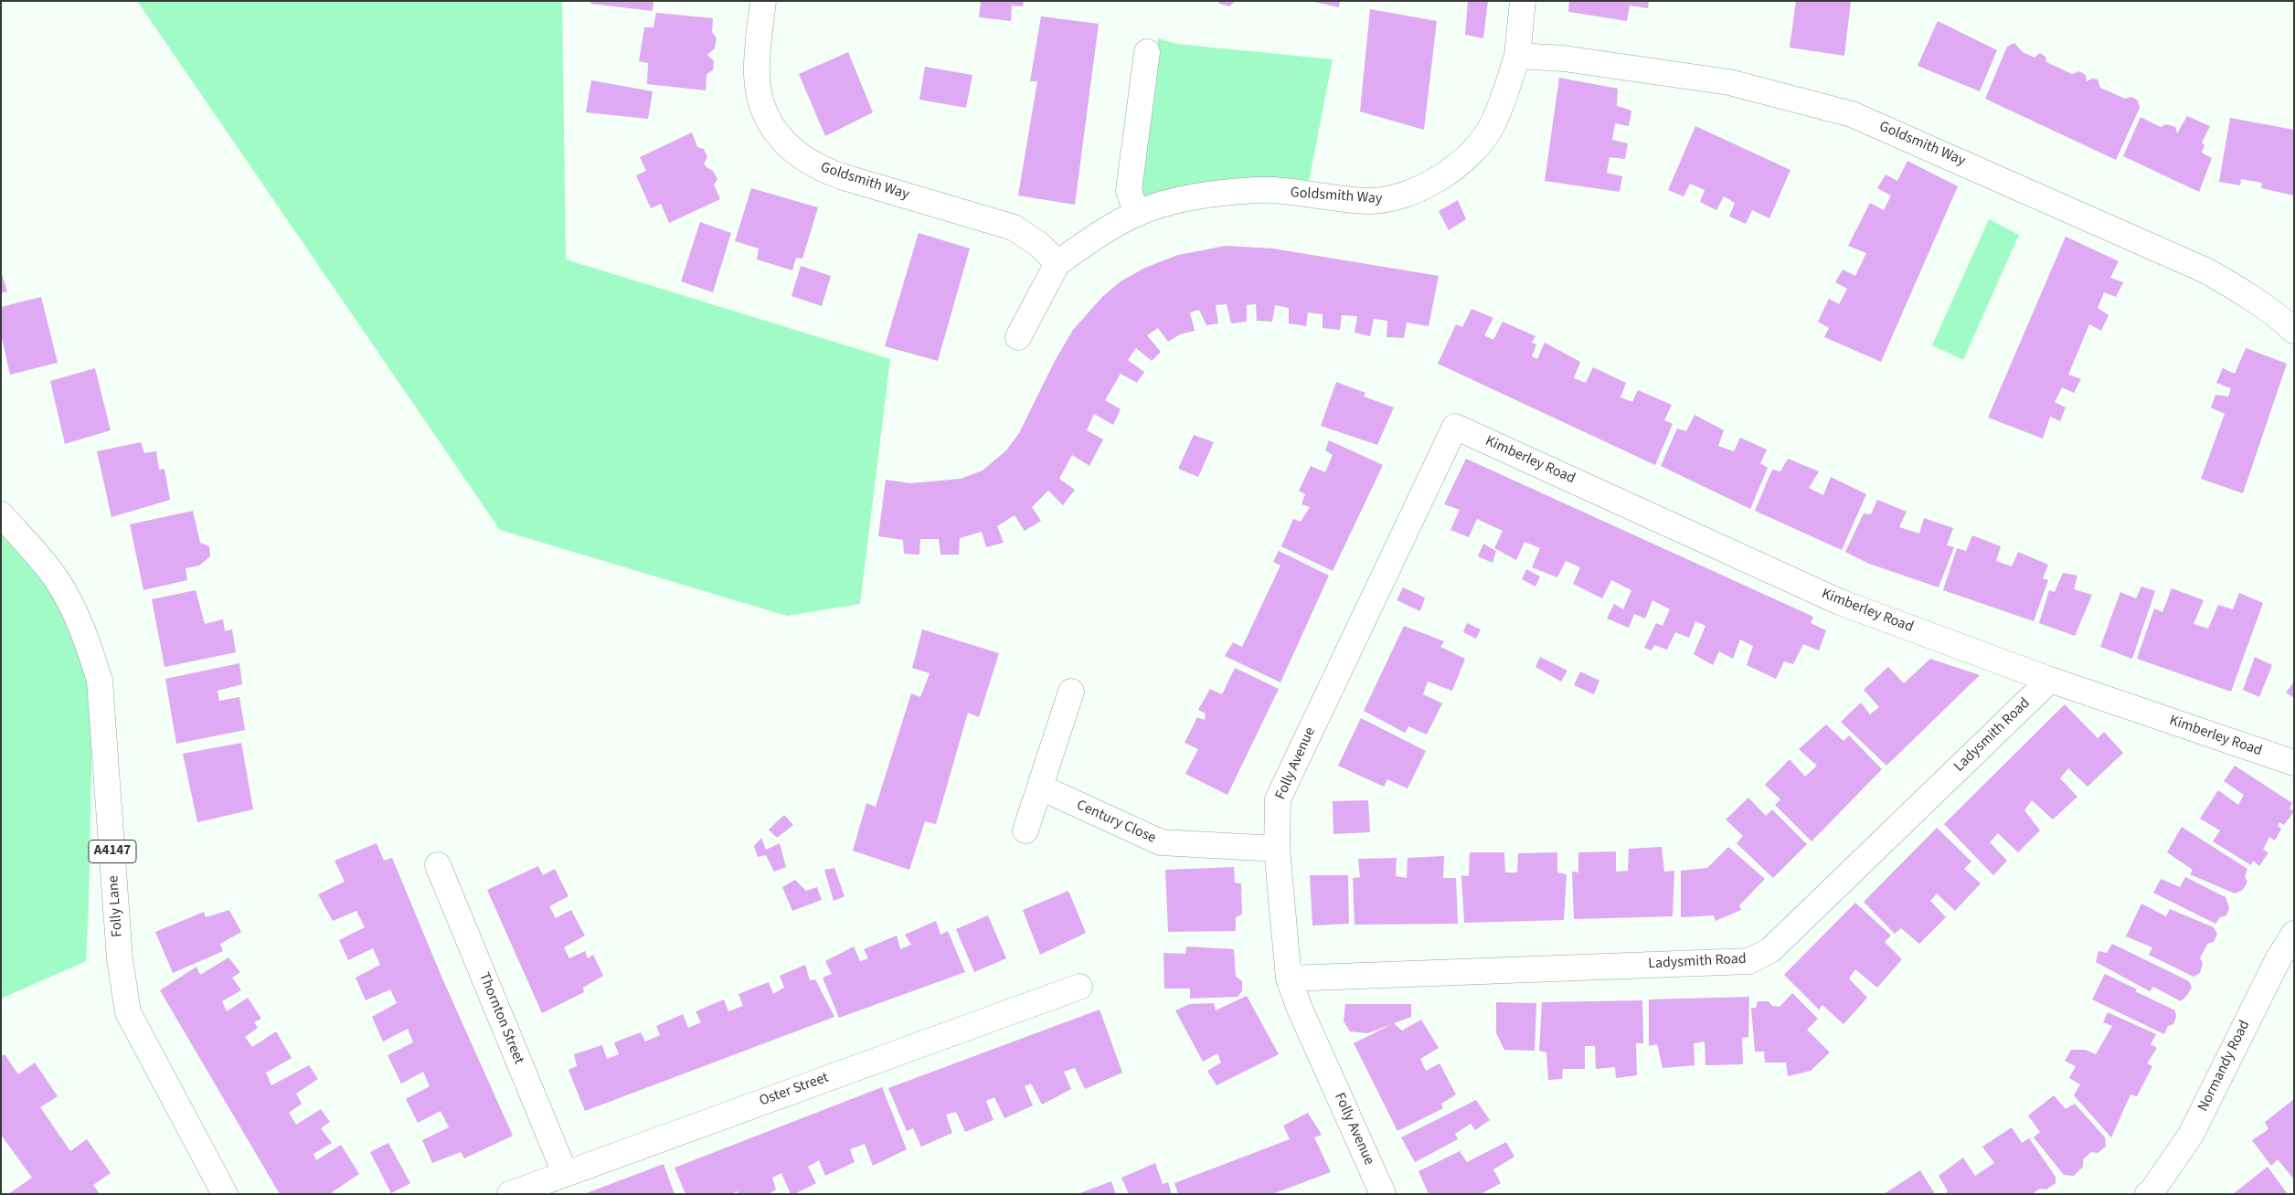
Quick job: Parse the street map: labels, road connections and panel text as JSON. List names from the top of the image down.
{
  "streets": {
    "street": [
      "Goldsmith Way",
      "Kimberley Road",
      "Ladysmith Road",
      "Folly Avenue",
      "Century Close",
      "A4147",
      "Folly Lane",
      "Thornton Street",
      "Normandy Road",
      "Oster Street"
    ]
  },
  "crossings": [
    ["Kimberley Road", "Ladysmith Road"],
    ["Kimberley Road", "Folly Avenue"],
    ["Ladysmith Road", "Folly Avenue"],
    ["Folly Avenue", "Century Close"],
    ["Thornton Street", "Oster Street"]
  ]
}
